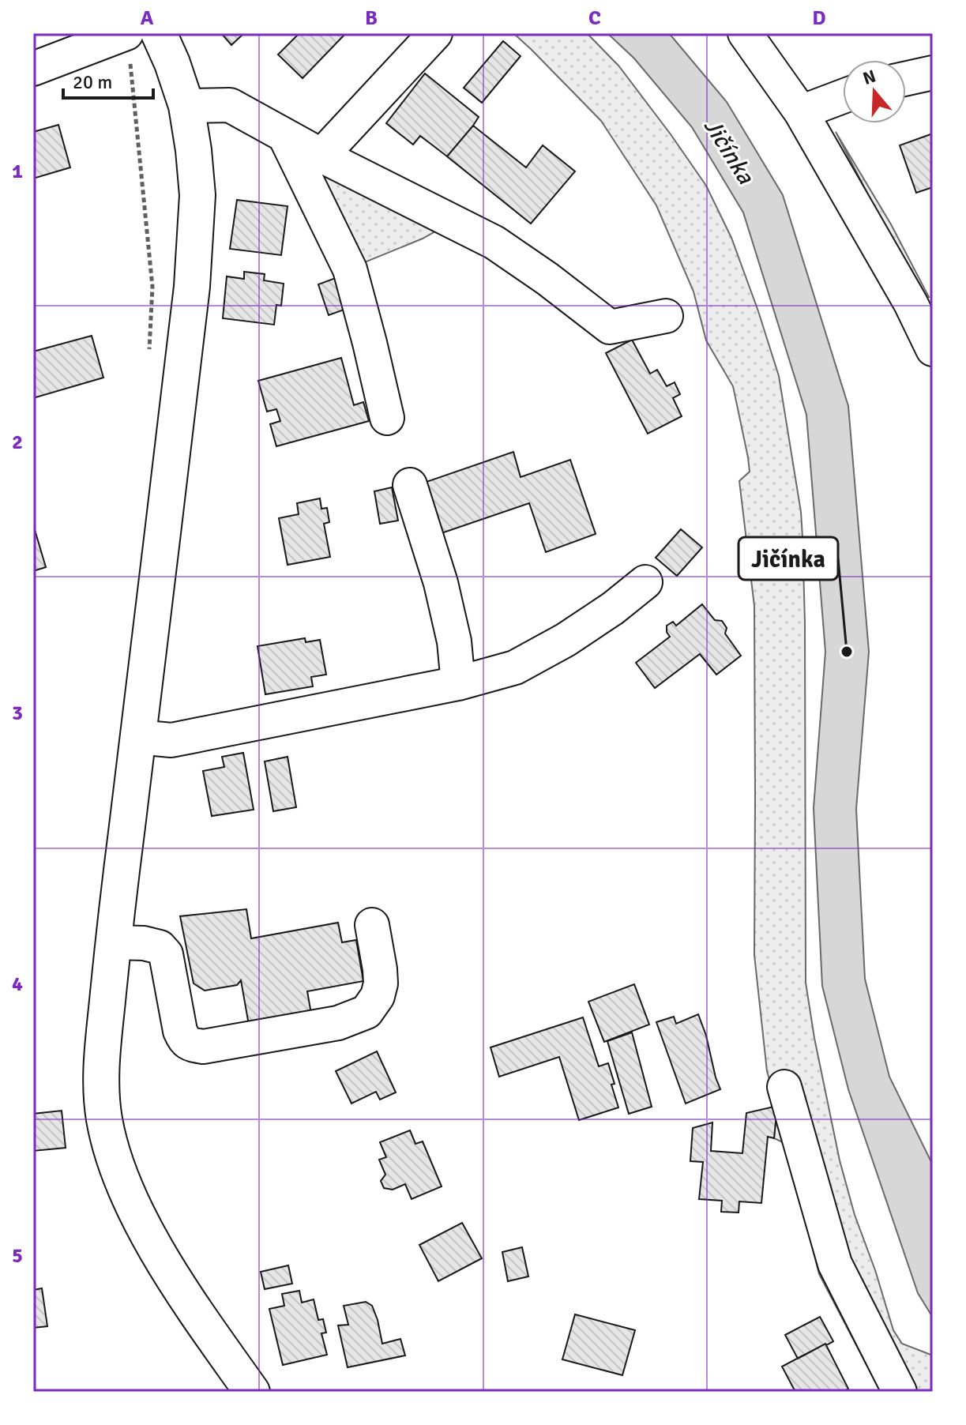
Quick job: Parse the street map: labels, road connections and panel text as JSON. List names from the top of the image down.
{
  "water": ["Jičínka"],
  "places": ["Jičínka"],
  "scale_bar": "20 m",
  "north": "top",
  "grid": {
    "columns": [
      "A",
      "B",
      "C",
      "D"
    ],
    "rows": [
      "1",
      "2",
      "3",
      "4",
      "5"
    ]
  }
}
